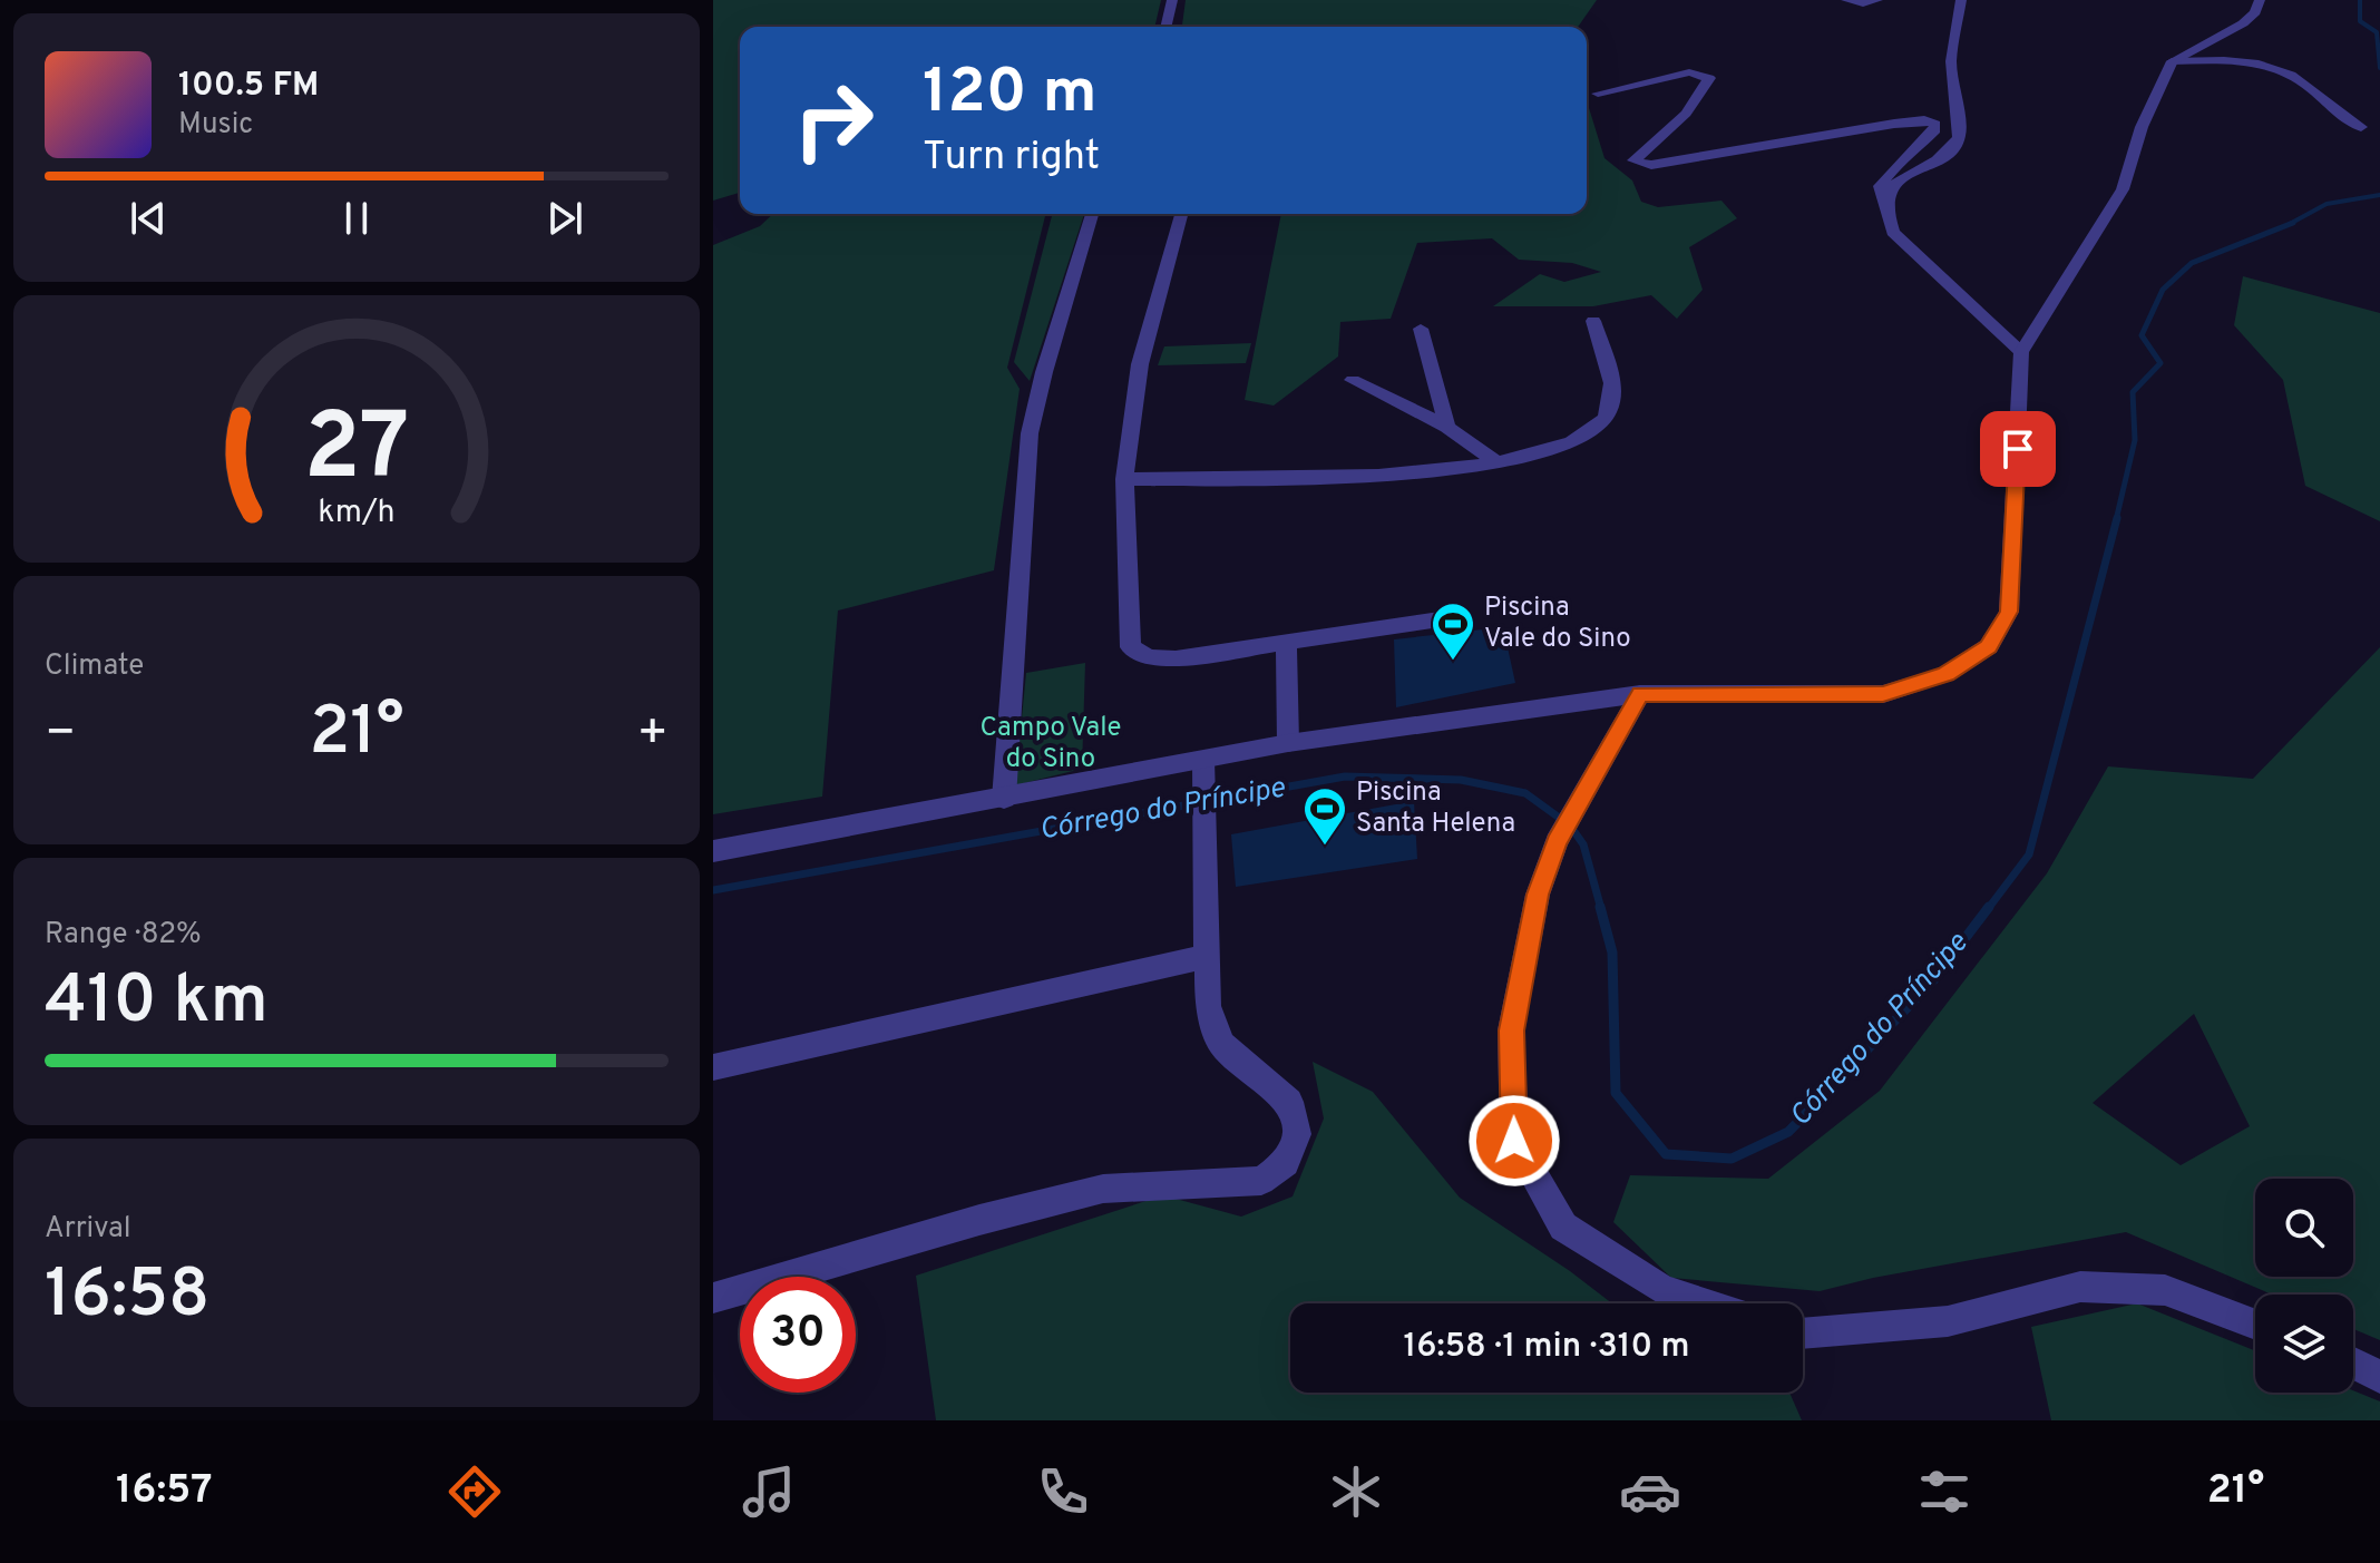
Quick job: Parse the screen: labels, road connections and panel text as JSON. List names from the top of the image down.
{
  "water": ["Córrego do Príncipe"],
  "parks": ["Campo Vale do Sino"],
  "places": {
    "sports": ["Piscina Vale do Sino", "Piscina Santa Helena"]
  },
  "page": {
    "turn": ["120 m", "Turn right"],
    "song": ["100.5 FM", "Music"],
    "tile": [
      "Climate",
      ["Range · 82%", "410 km"],
      ["Arrival", "16:58"]
    ],
    "heat": ["−", "21°", "+"],
    "limit": "30",
    "trip": "16:58 · 1 min · 310 m",
    "tabs": ["16:57", "21°"],
    "gauge": ["27", "km/h"]
  }
}
